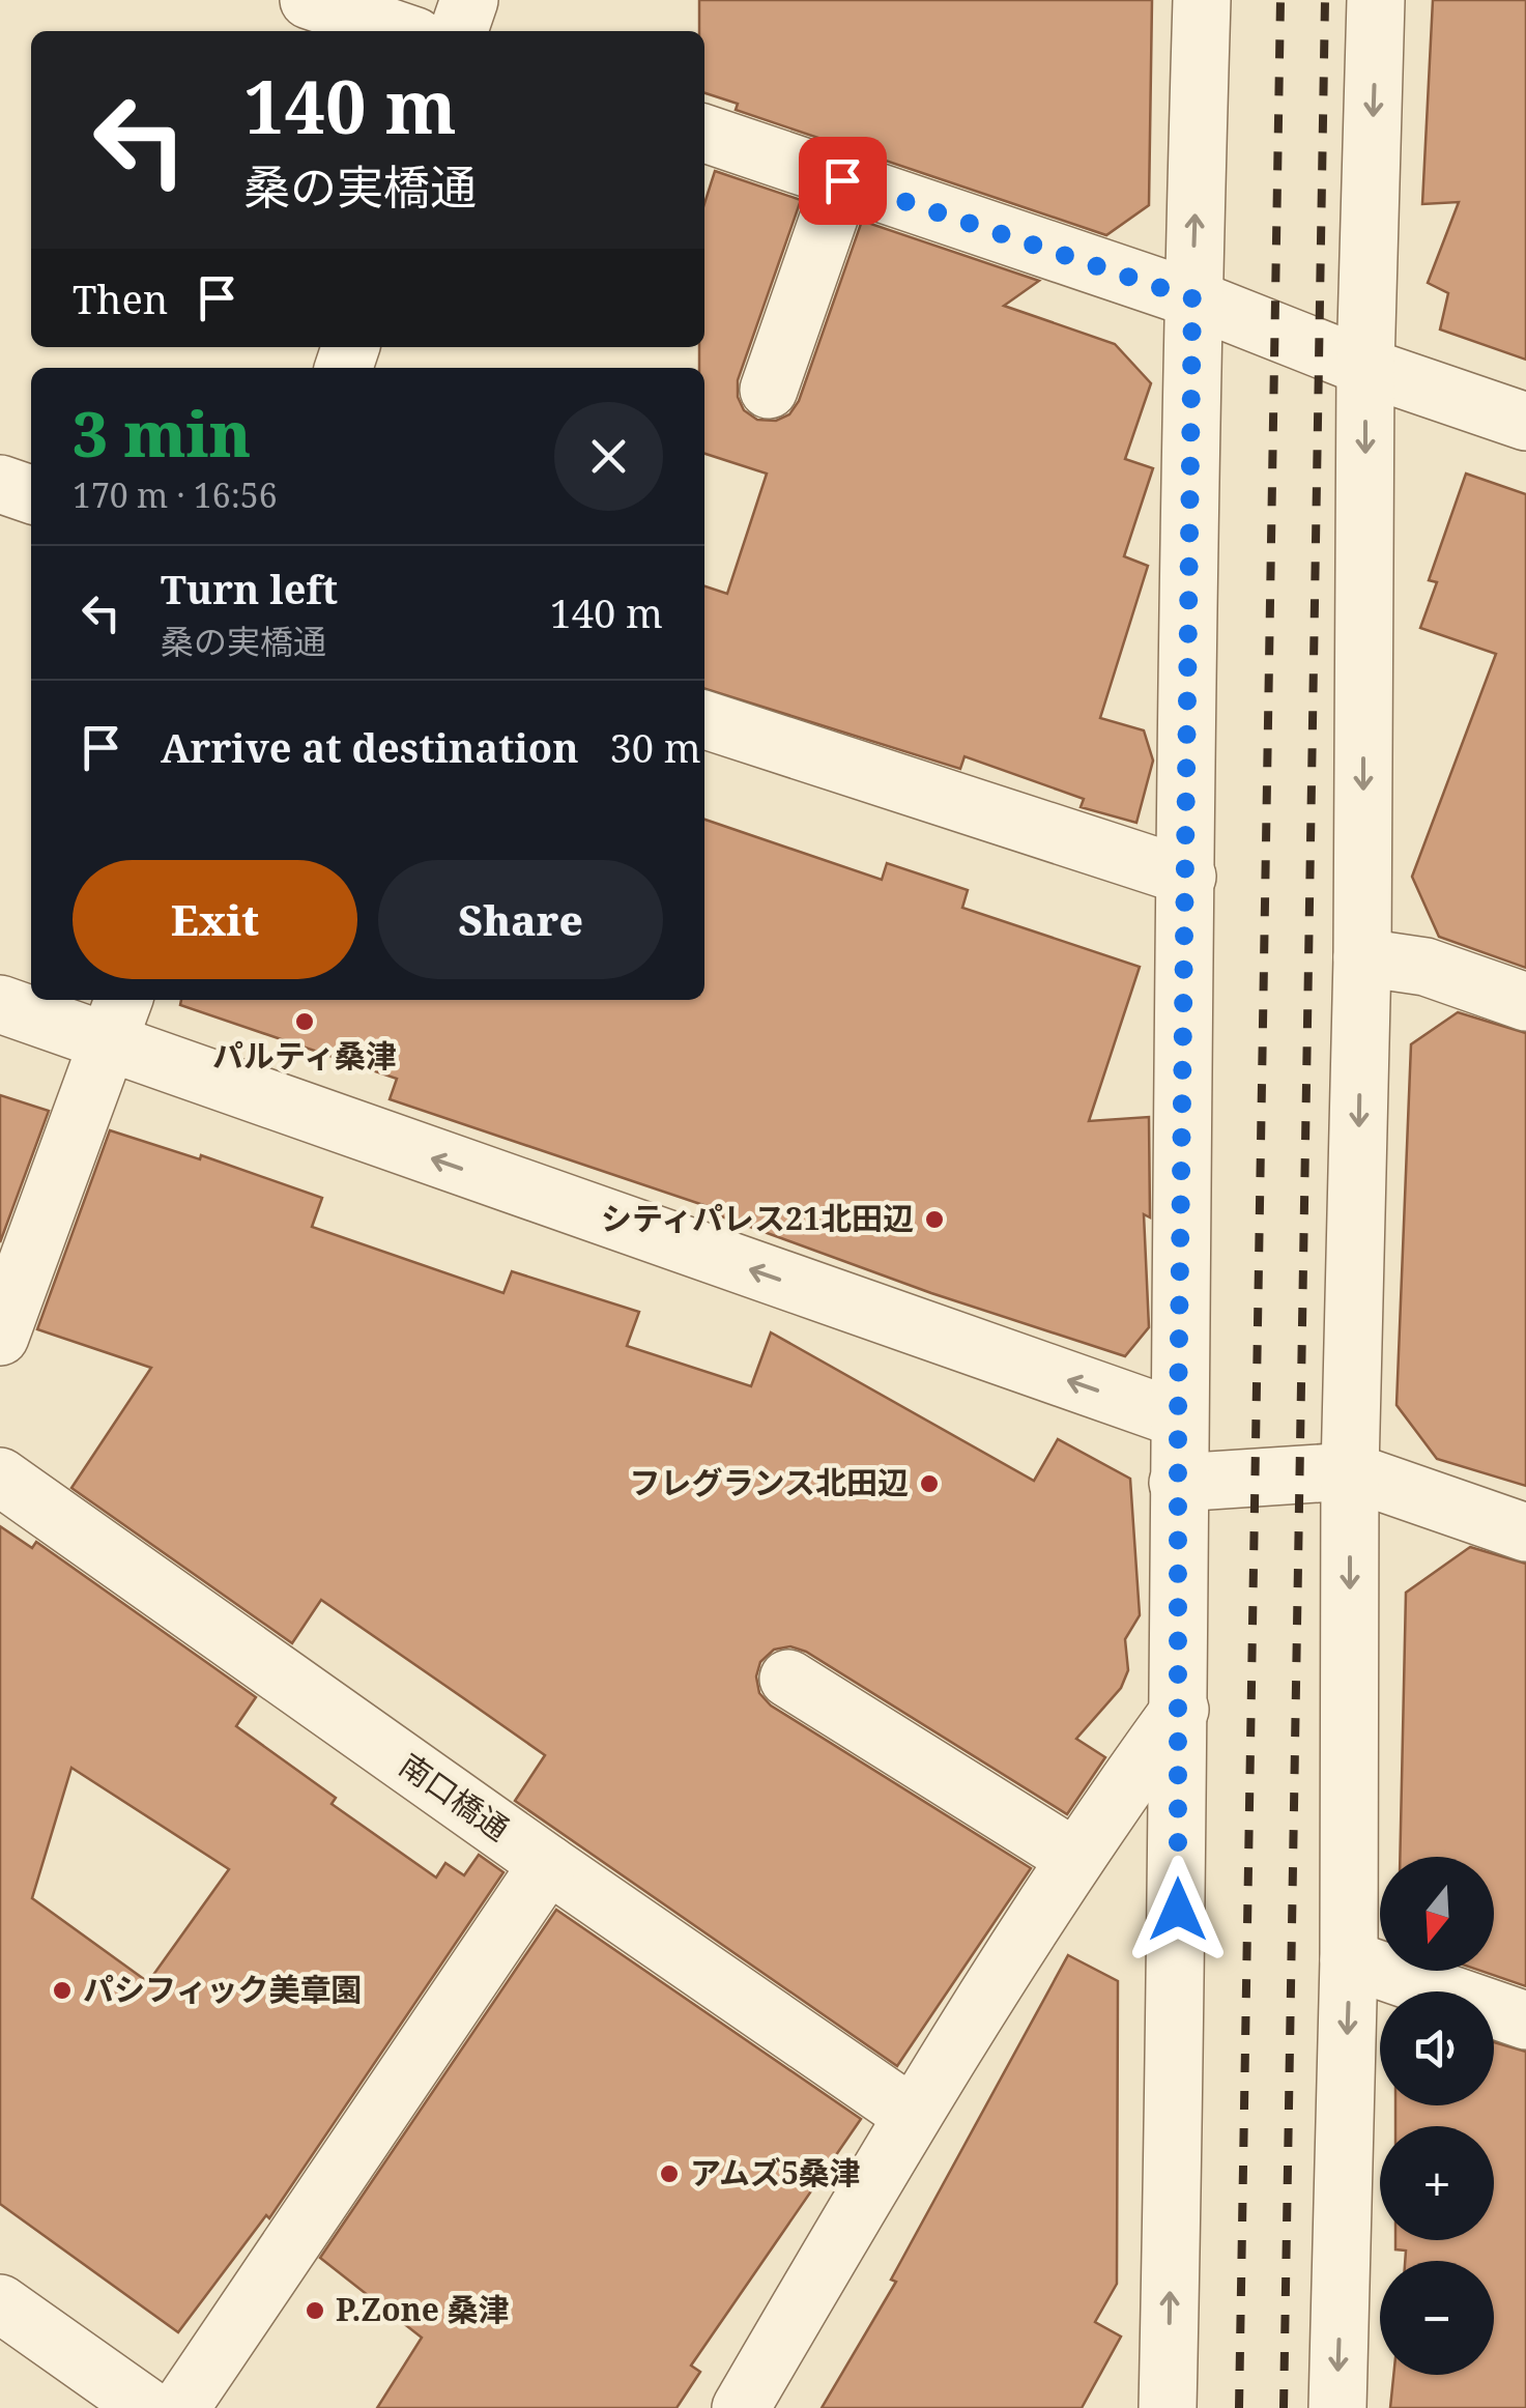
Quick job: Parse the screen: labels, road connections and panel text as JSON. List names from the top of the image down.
{
  "streets": {
    "street": ["南口橋通"]
  },
  "places": [
    "パルティ桑津",
    "シティパレス21北田辺",
    "フレグランス北田辺",
    "パシフィック美章園",
    "アムズ5桑津",
    "P.Zone 桑津"
  ],
  "north": "bottom",
  "page": {
    "turn": ["140 m", "桑の実橋通"],
    "then": "Then",
    "heading": ["3 min", "170 m · 16:56"],
    "list": [
      {
        "name": "Turn left",
        "note": "桑の実橋通",
        "value": "140 m"
      },
      {
        "name": "Arrive at destination",
        "value": "30 m"
      }
    ],
    "buttons": ["Exit", "Share"],
    "map_buttons": ["+", "−"]
  }
}
